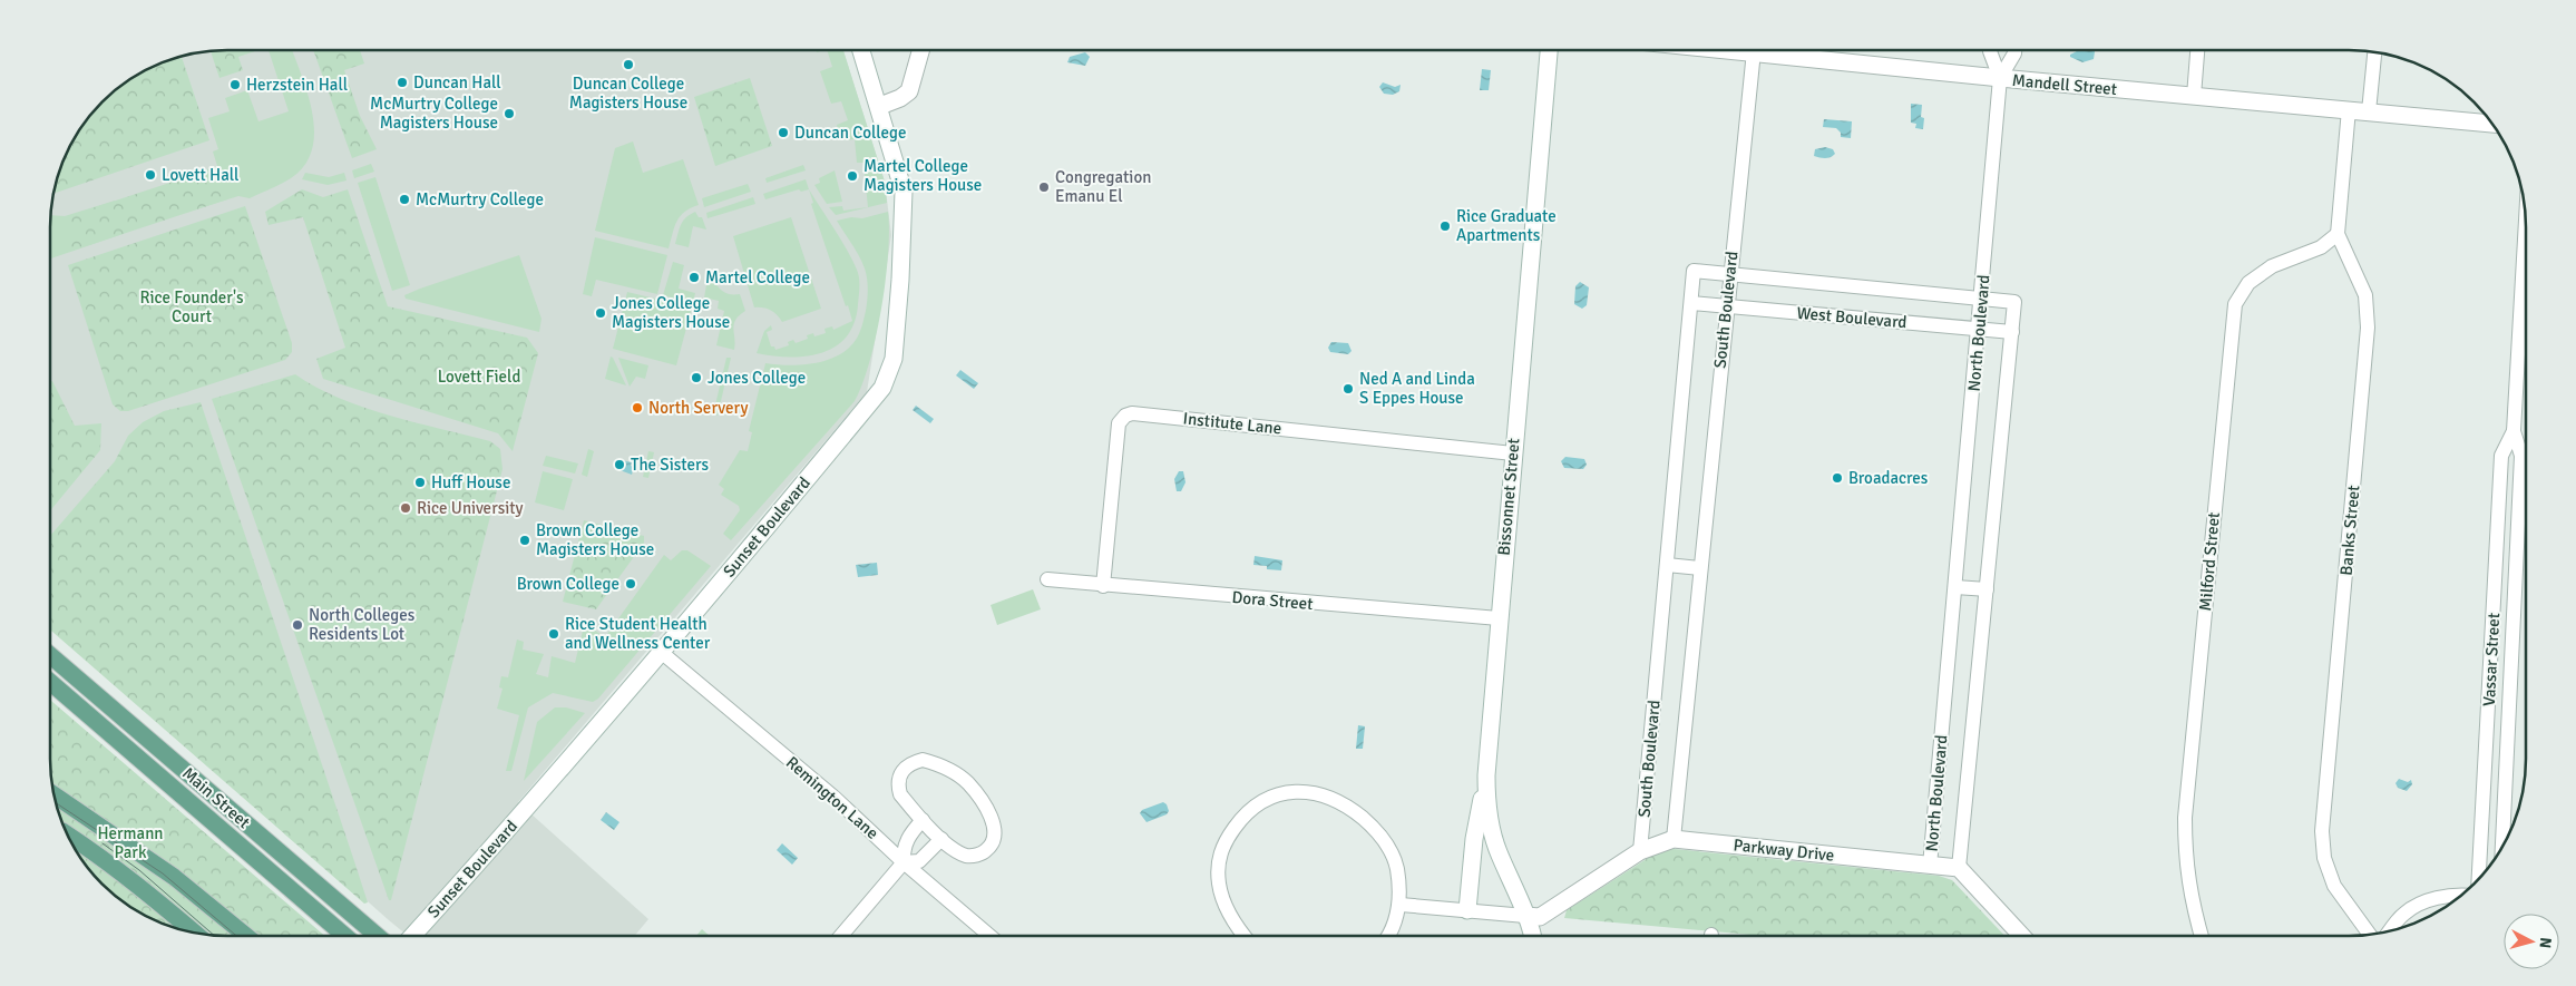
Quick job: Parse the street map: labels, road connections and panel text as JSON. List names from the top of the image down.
{
  "streets": {
    "main road": [
      "Mandell Street",
      "Bissonnet Street",
      "Sunset Boulevard",
      "Main Street",
      "Parkway Drive"
    ],
    "street": [
      "South Boulevard",
      "West Boulevard",
      "North Boulevard",
      "Institute Lane",
      "Banks Street",
      "Milford Street",
      "Dora Street",
      "Vassar Street",
      "Remington Lane"
    ]
  },
  "crossings": [
    ["Mandell Street", "North Boulevard"],
    ["Mandell Street", "Banks Street"],
    ["South Boulevard", "West Boulevard"],
    ["South Boulevard", "Parkway Drive"],
    ["West Boulevard", "North Boulevard"],
    ["North Boulevard", "Parkway Drive"],
    ["Institute Lane", "Bissonnet Street"],
    ["Institute Lane", "Dora Street"],
    ["Bissonnet Street", "Dora Street"],
    ["Bissonnet Street", "Parkway Drive"],
    ["Sunset Boulevard", "Remington Lane"],
    ["Banks Street", "Milford Street"]
  ],
  "parks": ["Rice Founder's Court", "Lovett Field", "Hermann Park"],
  "places": [
    "Duncan College Magisters House",
    "Duncan Hall",
    "Herzstein Hall",
    "McMurtry College Magisters House",
    "Duncan College",
    "Lovett Hall",
    "Martel College Magisters House",
    "Congregation Emanu El",
    "McMurtry College",
    "Rice Graduate Apartments",
    "Martel College",
    "Jones College Magisters House",
    "Jones College",
    "Ned A and Linda S Eppes House",
    "North Servery",
    "The Sisters",
    "Broadacres",
    "Huff House",
    "Rice University",
    "Brown College Magisters House",
    "Brown College",
    "North Colleges Residents Lot",
    "Rice Student Health and Wellness Center"
  ],
  "north": "right"
}
